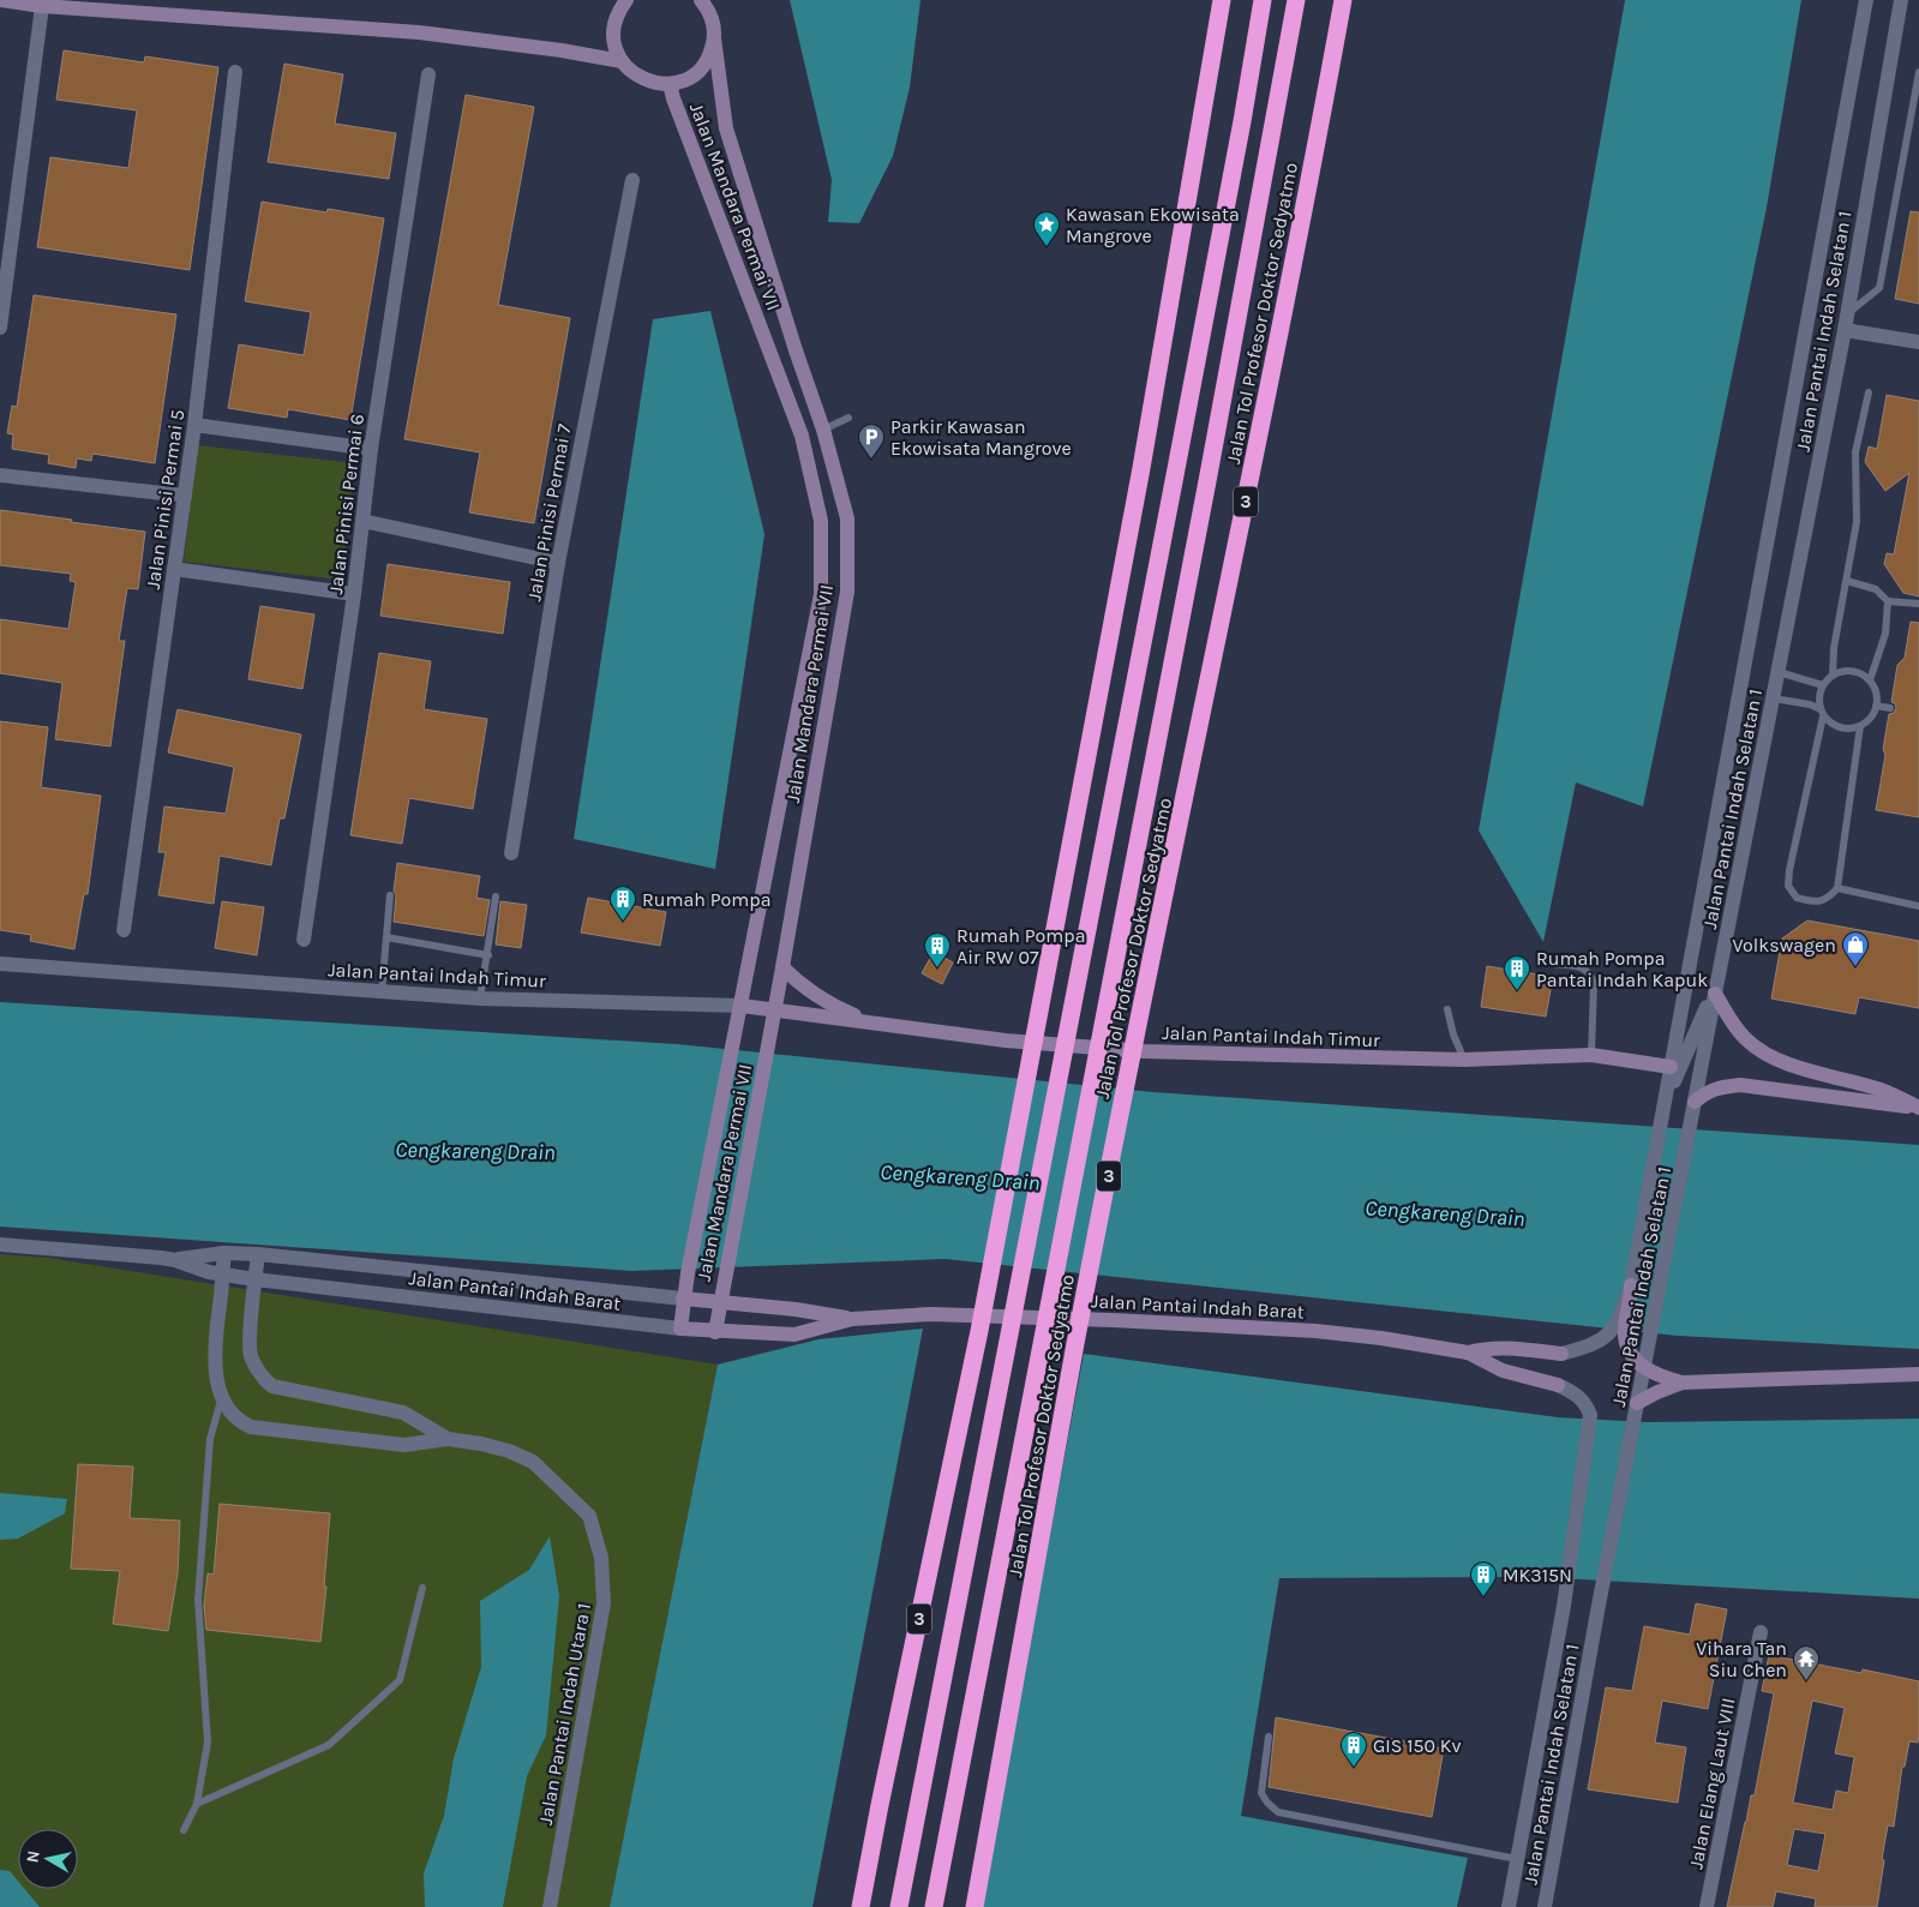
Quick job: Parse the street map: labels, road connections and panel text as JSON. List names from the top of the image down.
{
  "streets": {
    "highway": ["Jalan Tol Profesor Doktor Sedyatmo", "3"],
    "main road": ["Jalan Mandara Permai VII", "Jalan Pantai Indah Timur", "Jalan Pantai Indah Barat"],
    "street": [
      "Jalan Pantai Indah Selatan 1",
      "Jalan Pinisi Permai 5",
      "Jalan Pinisi Permai 6",
      "Jalan Pinisi Permai 7",
      "Jalan Pantai Indah Utara 1",
      "Jalan Elang Laut VIII"
    ]
  },
  "crossings": [
    ["Jalan Mandara Permai VII", "Jalan Pantai Indah Timur"],
    ["Jalan Mandara Permai VII", "Jalan Pantai Indah Barat"],
    ["Jalan Pantai Indah Selatan 1", "Jalan Pantai Indah Timur"],
    ["Jalan Pantai Indah Selatan 1", "Jalan Pantai Indah Barat"],
    ["Jalan Pantai Indah Barat", "Jalan Pantai Indah Utara 1"]
  ],
  "water": ["Cengkareng Drain"],
  "places": {
    "place": ["Kawasan Ekowisata Mangrove"],
    "parking": ["Parkir Kawasan Ekowisata Mangrove"],
    "building": [
      "Rumah Pompa",
      "Rumah Pompa Air RW 07",
      "Rumah Pompa Pantai Indah Kapuk",
      "MK315N",
      "GIS 150 Kv"
    ],
    "shop": ["Volkswagen"],
    "temple": ["Vihara Tan Siu Chen"]
  },
  "north": "left"
}
